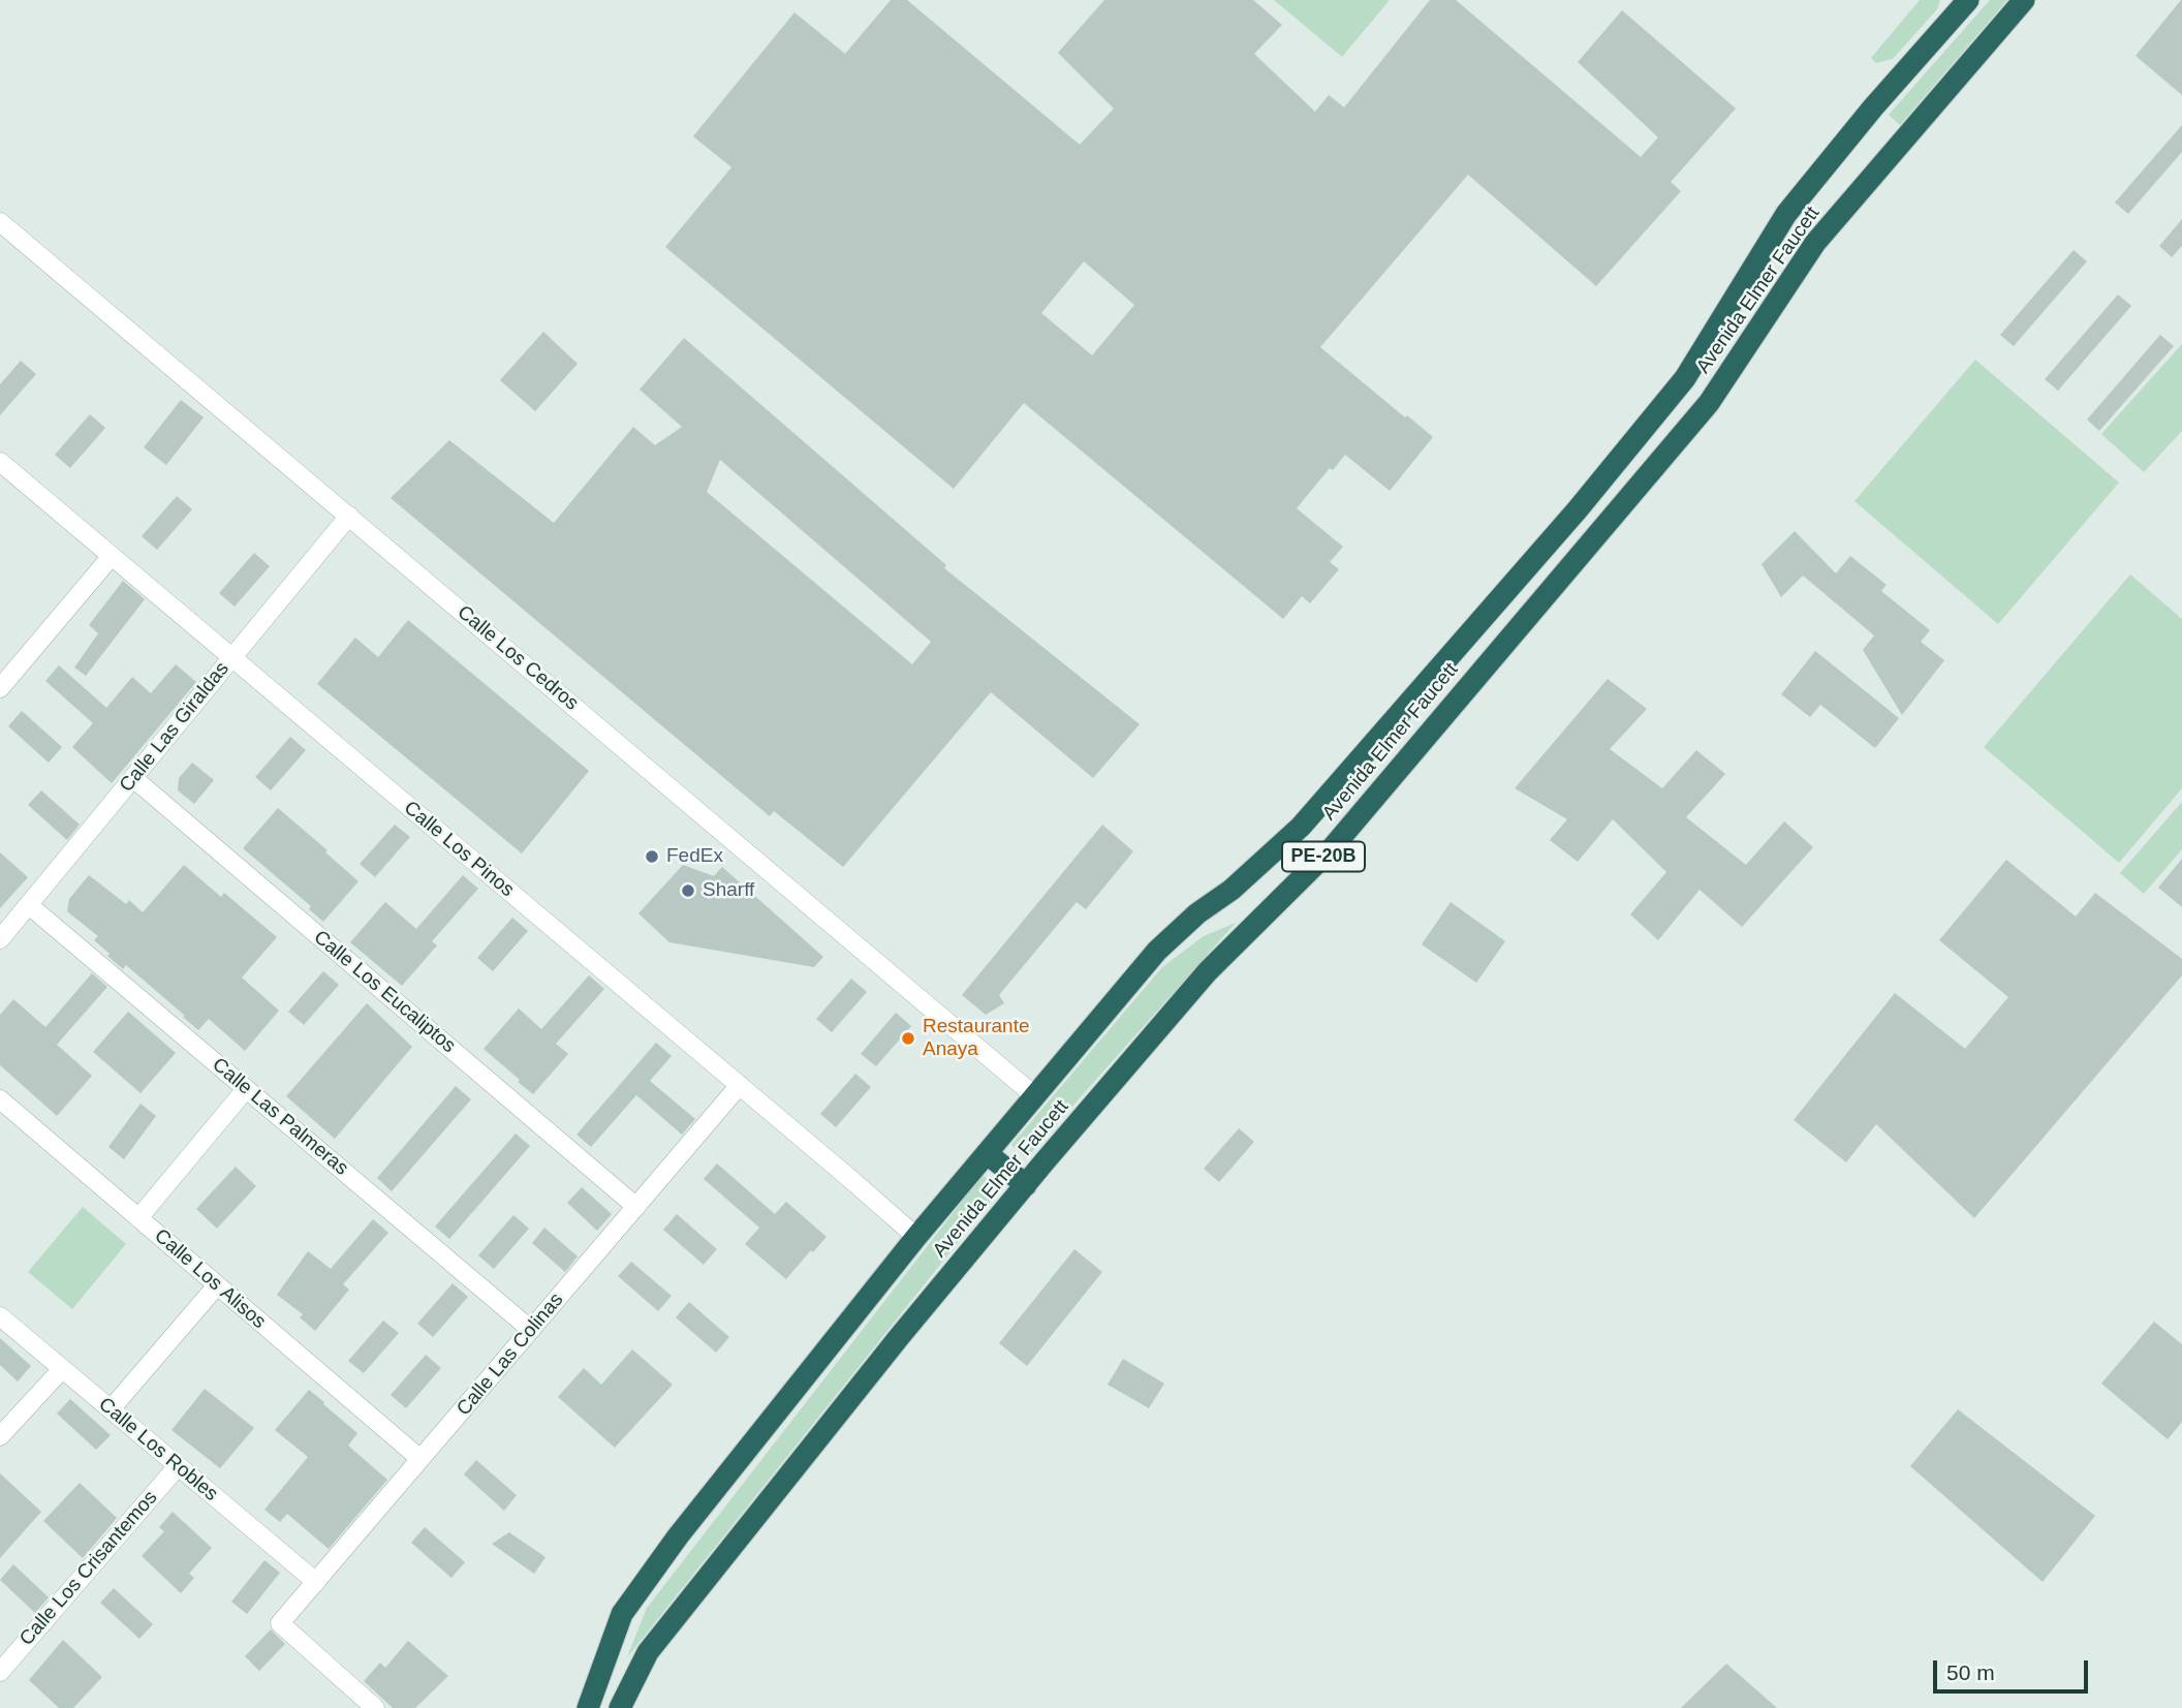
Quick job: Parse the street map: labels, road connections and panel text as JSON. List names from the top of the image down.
{
  "streets": {
    "highway": ["Avenida Elmer Faucett", "PE-20B"],
    "street": [
      "Calle Los Cedros",
      "Calle Las Giraldas",
      "Calle Los Pinos",
      "Calle Los Eucaliptos",
      "Calle Las Palmeras",
      "Calle Los Alisos",
      "Calle Las Colinas",
      "Calle Los Robles",
      "Calle Los Crisantemos"
    ]
  },
  "crossings": [
    ["Avenida Elmer Faucett", "Calle Los Cedros"],
    ["Avenida Elmer Faucett", "Calle Los Pinos"],
    ["Calle Los Cedros", "Calle Las Giraldas"],
    ["Calle Las Giraldas", "Calle Los Pinos"],
    ["Calle Las Giraldas", "Calle Los Eucaliptos"],
    ["Calle Las Giraldas", "Calle Las Palmeras"],
    ["Calle Los Pinos", "Calle Las Colinas"],
    ["Calle Los Eucaliptos", "Calle Las Colinas"],
    ["Calle Las Palmeras", "Calle Las Colinas"],
    ["Calle Los Alisos", "Calle Las Colinas"],
    ["Calle Las Colinas", "Calle Los Robles"],
    ["Calle Los Robles", "Calle Los Crisantemos"]
  ],
  "places": ["FedEx", "Sharff", "Restaurante Anaya"],
  "scale_bar": "50 m"
}
